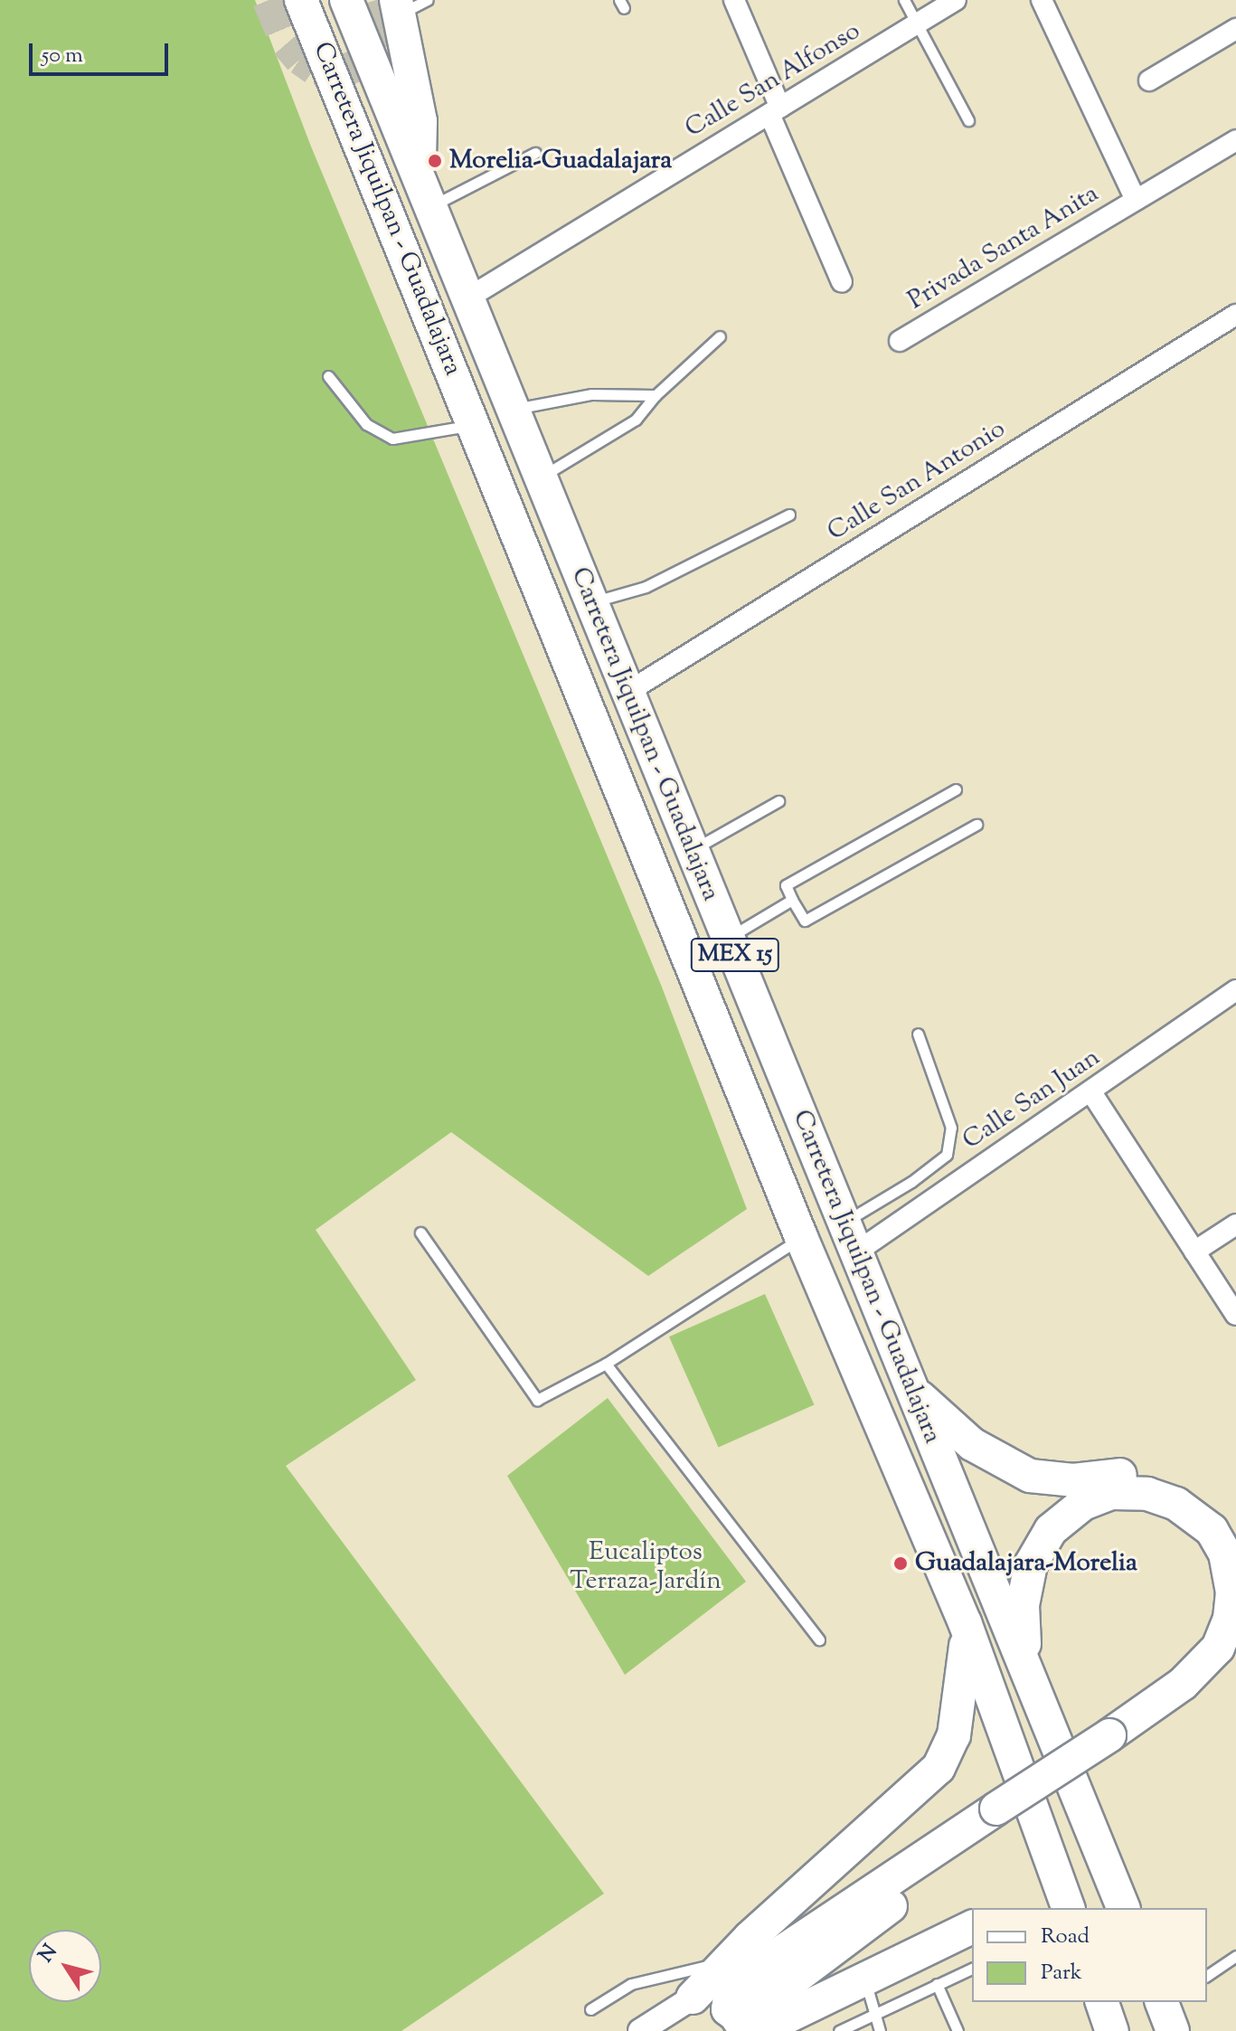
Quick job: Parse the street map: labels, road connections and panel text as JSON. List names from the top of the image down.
{
  "streets": {
    "highway": ["Carretera Jiquilpan - Guadalajara", "MEX 15"],
    "street": [
      "Calle San Alfonso",
      "Privada Santa Anita",
      "Calle San Antonio",
      "Calle San Juan"
    ]
  },
  "crossings": [
    ["Calle San Alfonso", "Carretera Jiquilpan - Guadalajara"],
    ["Carretera Jiquilpan - Guadalajara", "Calle San Antonio"],
    ["Carretera Jiquilpan - Guadalajara", "Calle San Juan"]
  ],
  "parks": ["Eucaliptos Terraza-Jardín"],
  "places": ["Morelia-Guadalajara", "Guadalajara-Morelia"],
  "legend": ["Road", "Park"],
  "scale_bar": "50 m",
  "north": "top left"
}
